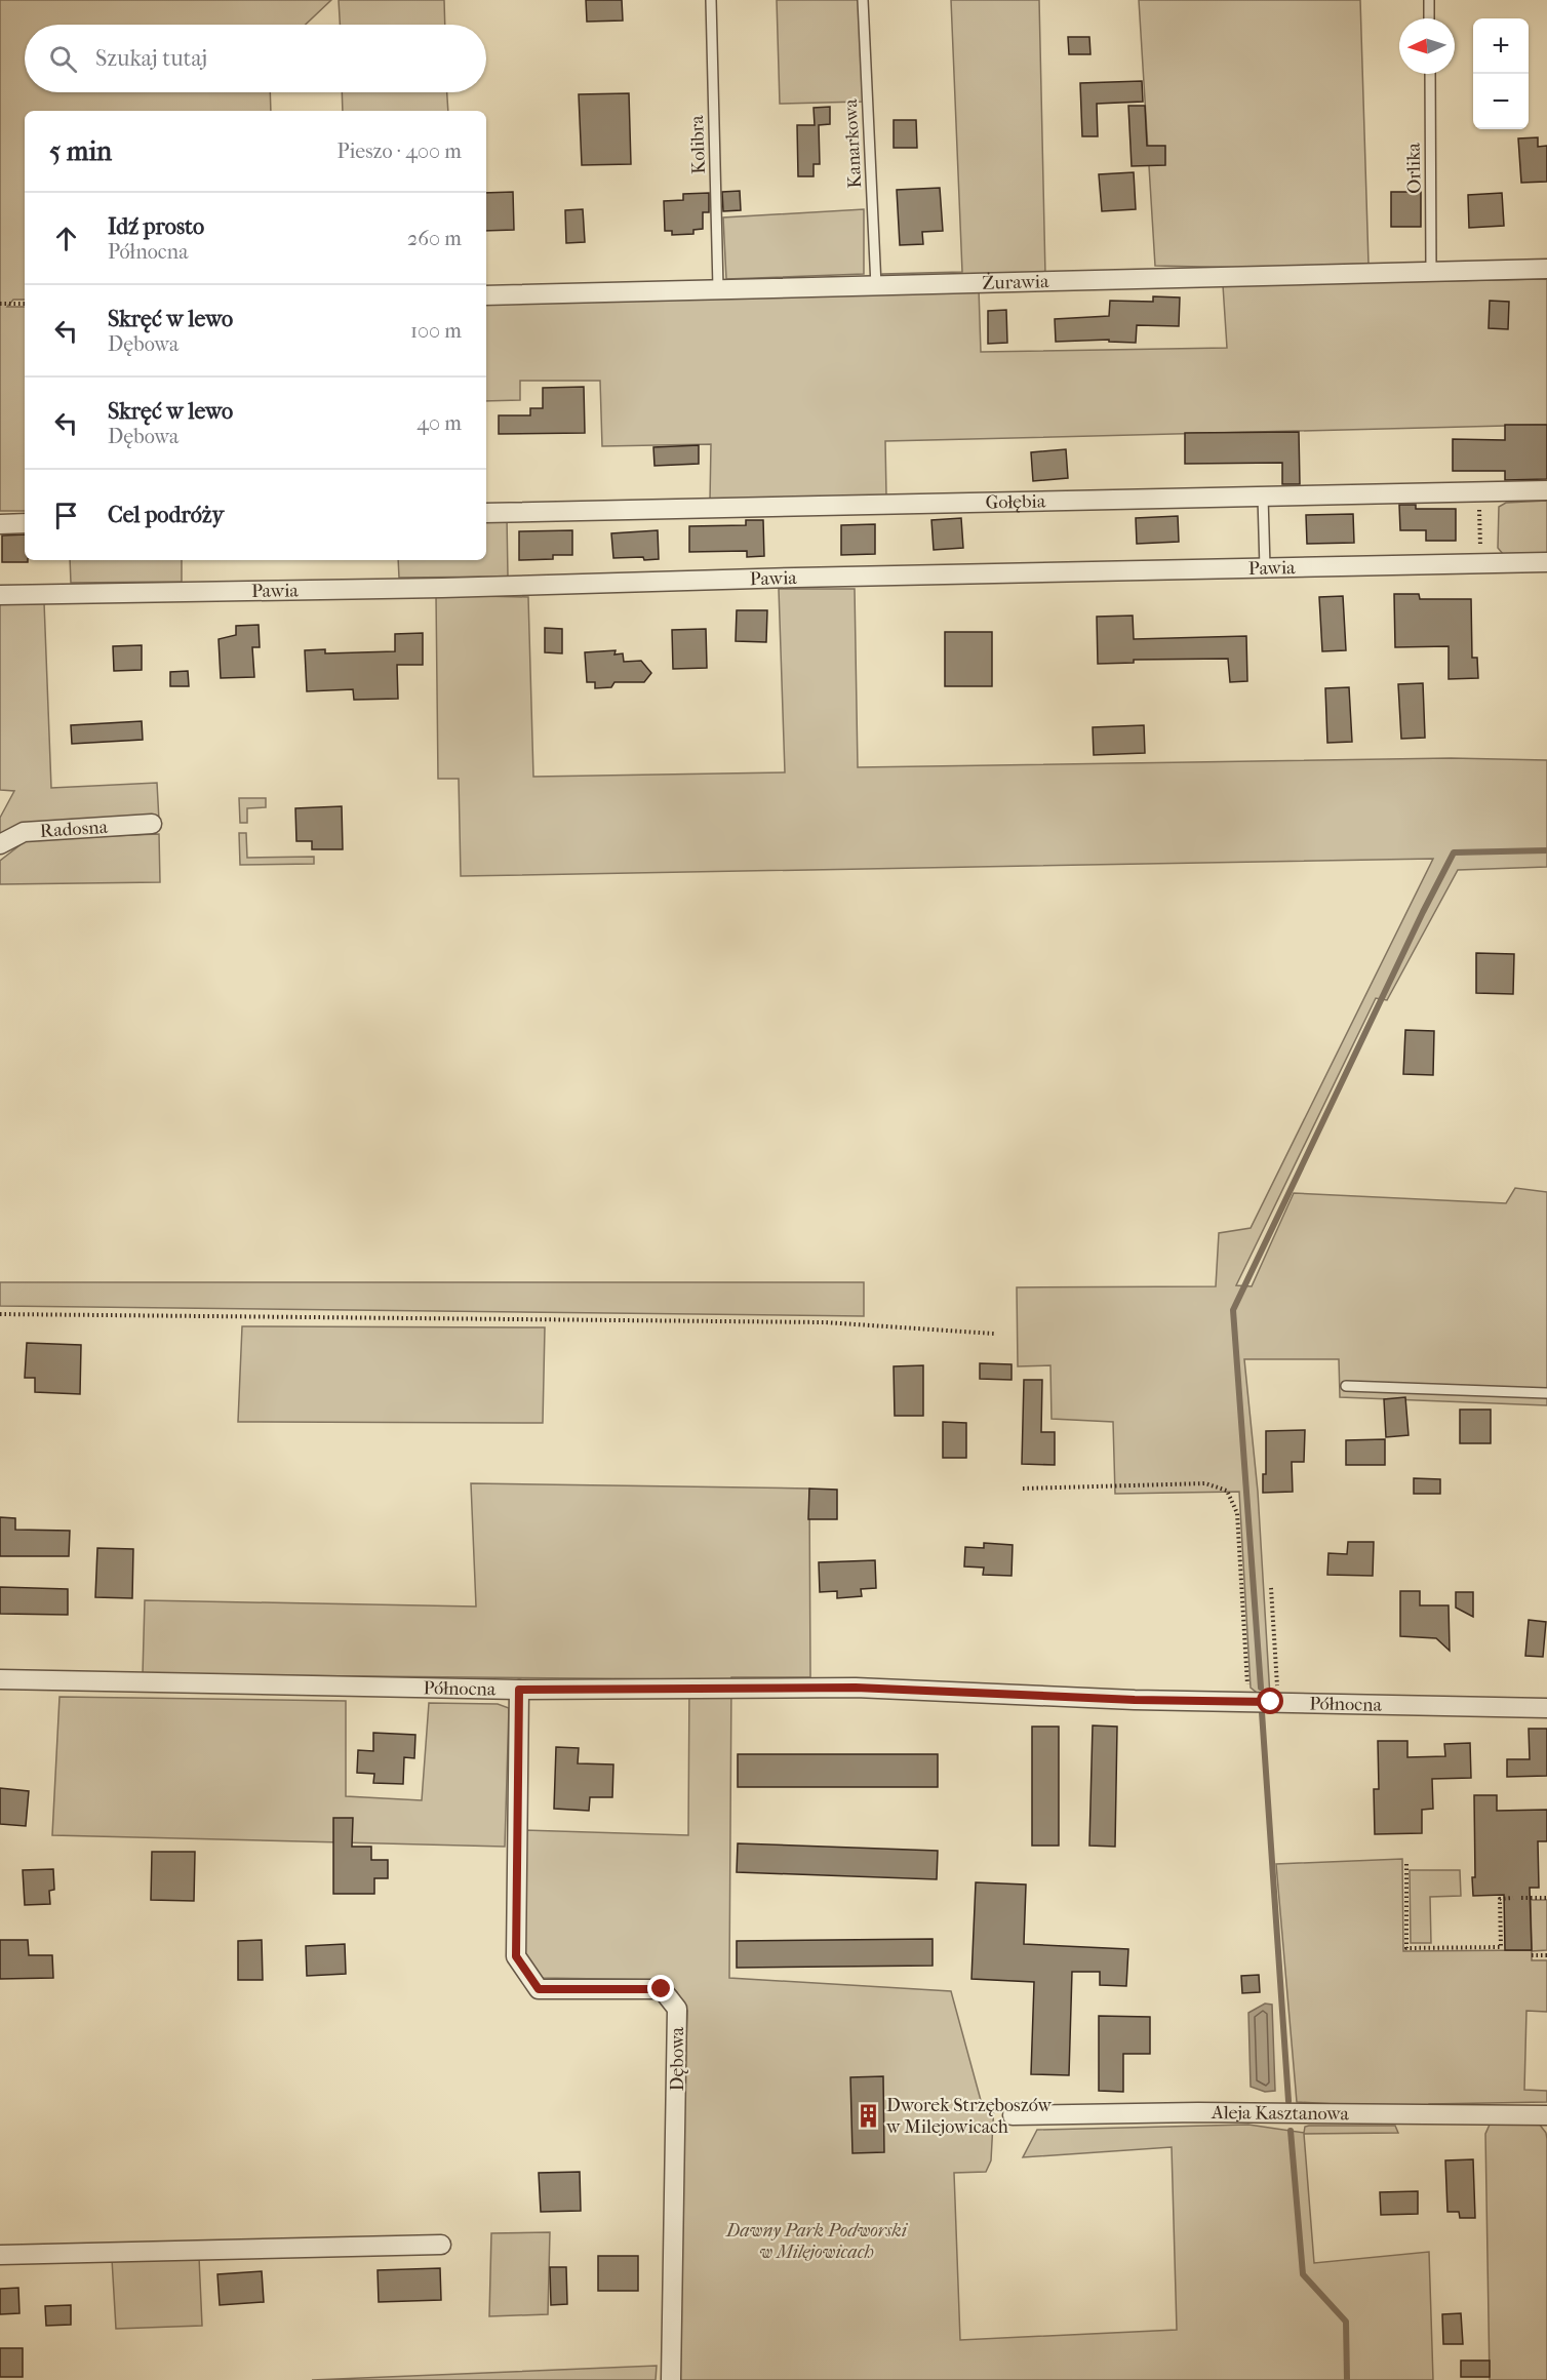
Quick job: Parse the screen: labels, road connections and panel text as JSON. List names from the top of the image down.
{
  "streets": {
    "street": [
      "Żurawia",
      "Gołębia",
      "Pawia",
      "Radosna",
      "Północna",
      "Dębowa",
      "Aleja Kasztanowa"
    ],
    "lane": ["Kanarkowa", "Kolibra", "Orlika"]
  },
  "crossings": [
    ["Kanarkowa", "Żurawia"],
    ["Kolibra", "Żurawia"],
    ["Orlika", "Żurawia"],
    ["Północna", "Dębowa"]
  ],
  "parks": ["Dawny Park Podworski w Milejowicach"],
  "places": {
    "building": ["Dworek Strzęboszów w Milejowicach"]
  },
  "north": "left",
  "page": {
    "map_buttons": ["+", "−"],
    "search": "Szukaj tutaj",
    "heading": ["5 min", "Pieszo · 400 m"],
    "list": [
      ["Idź prosto", "Północna", "260 m"],
      ["Skręć w lewo", "Dębowa", "100 m"],
      ["Skręć w lewo", "Dębowa", "40 m"],
      "Cel podróży"
    ]
  }
}
